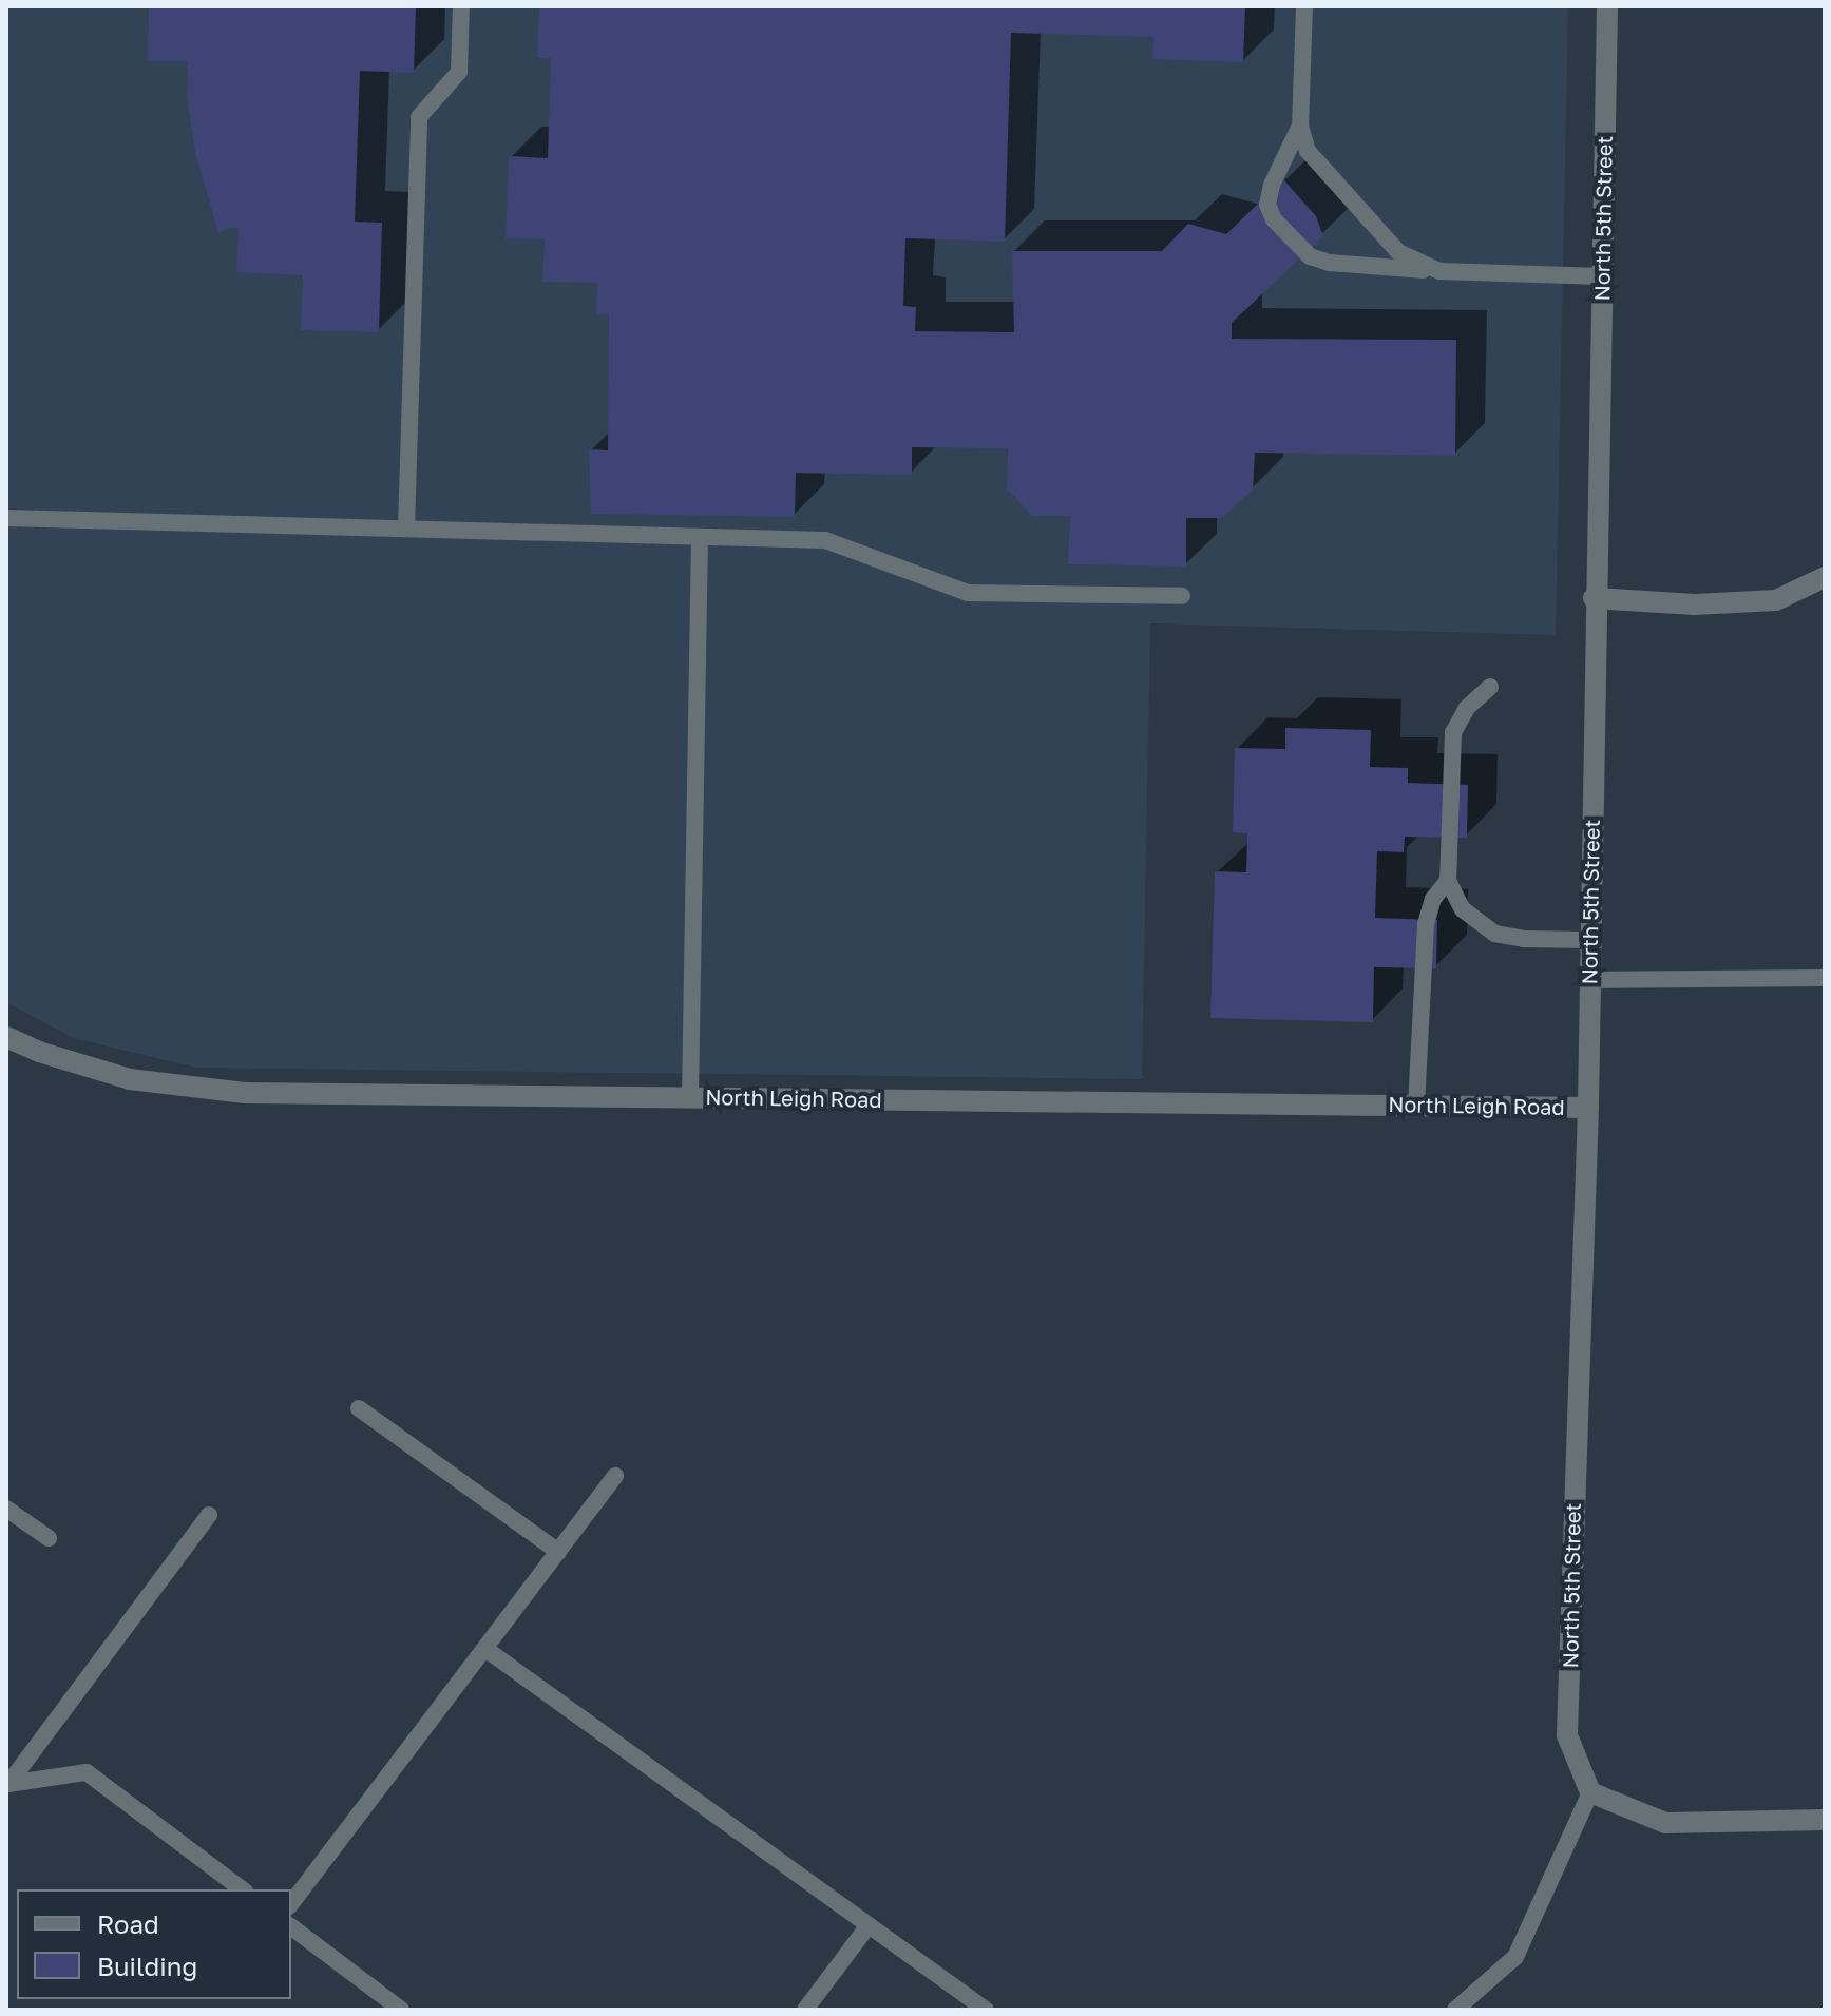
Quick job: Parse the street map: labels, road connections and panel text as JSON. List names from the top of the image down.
{
  "streets": {
    "street": ["North 5th Street", "North Leigh Road"]
  },
  "crossings": [
    ["North 5th Street", "North Leigh Road"]
  ],
  "legend": ["Road", "Building"]
}
